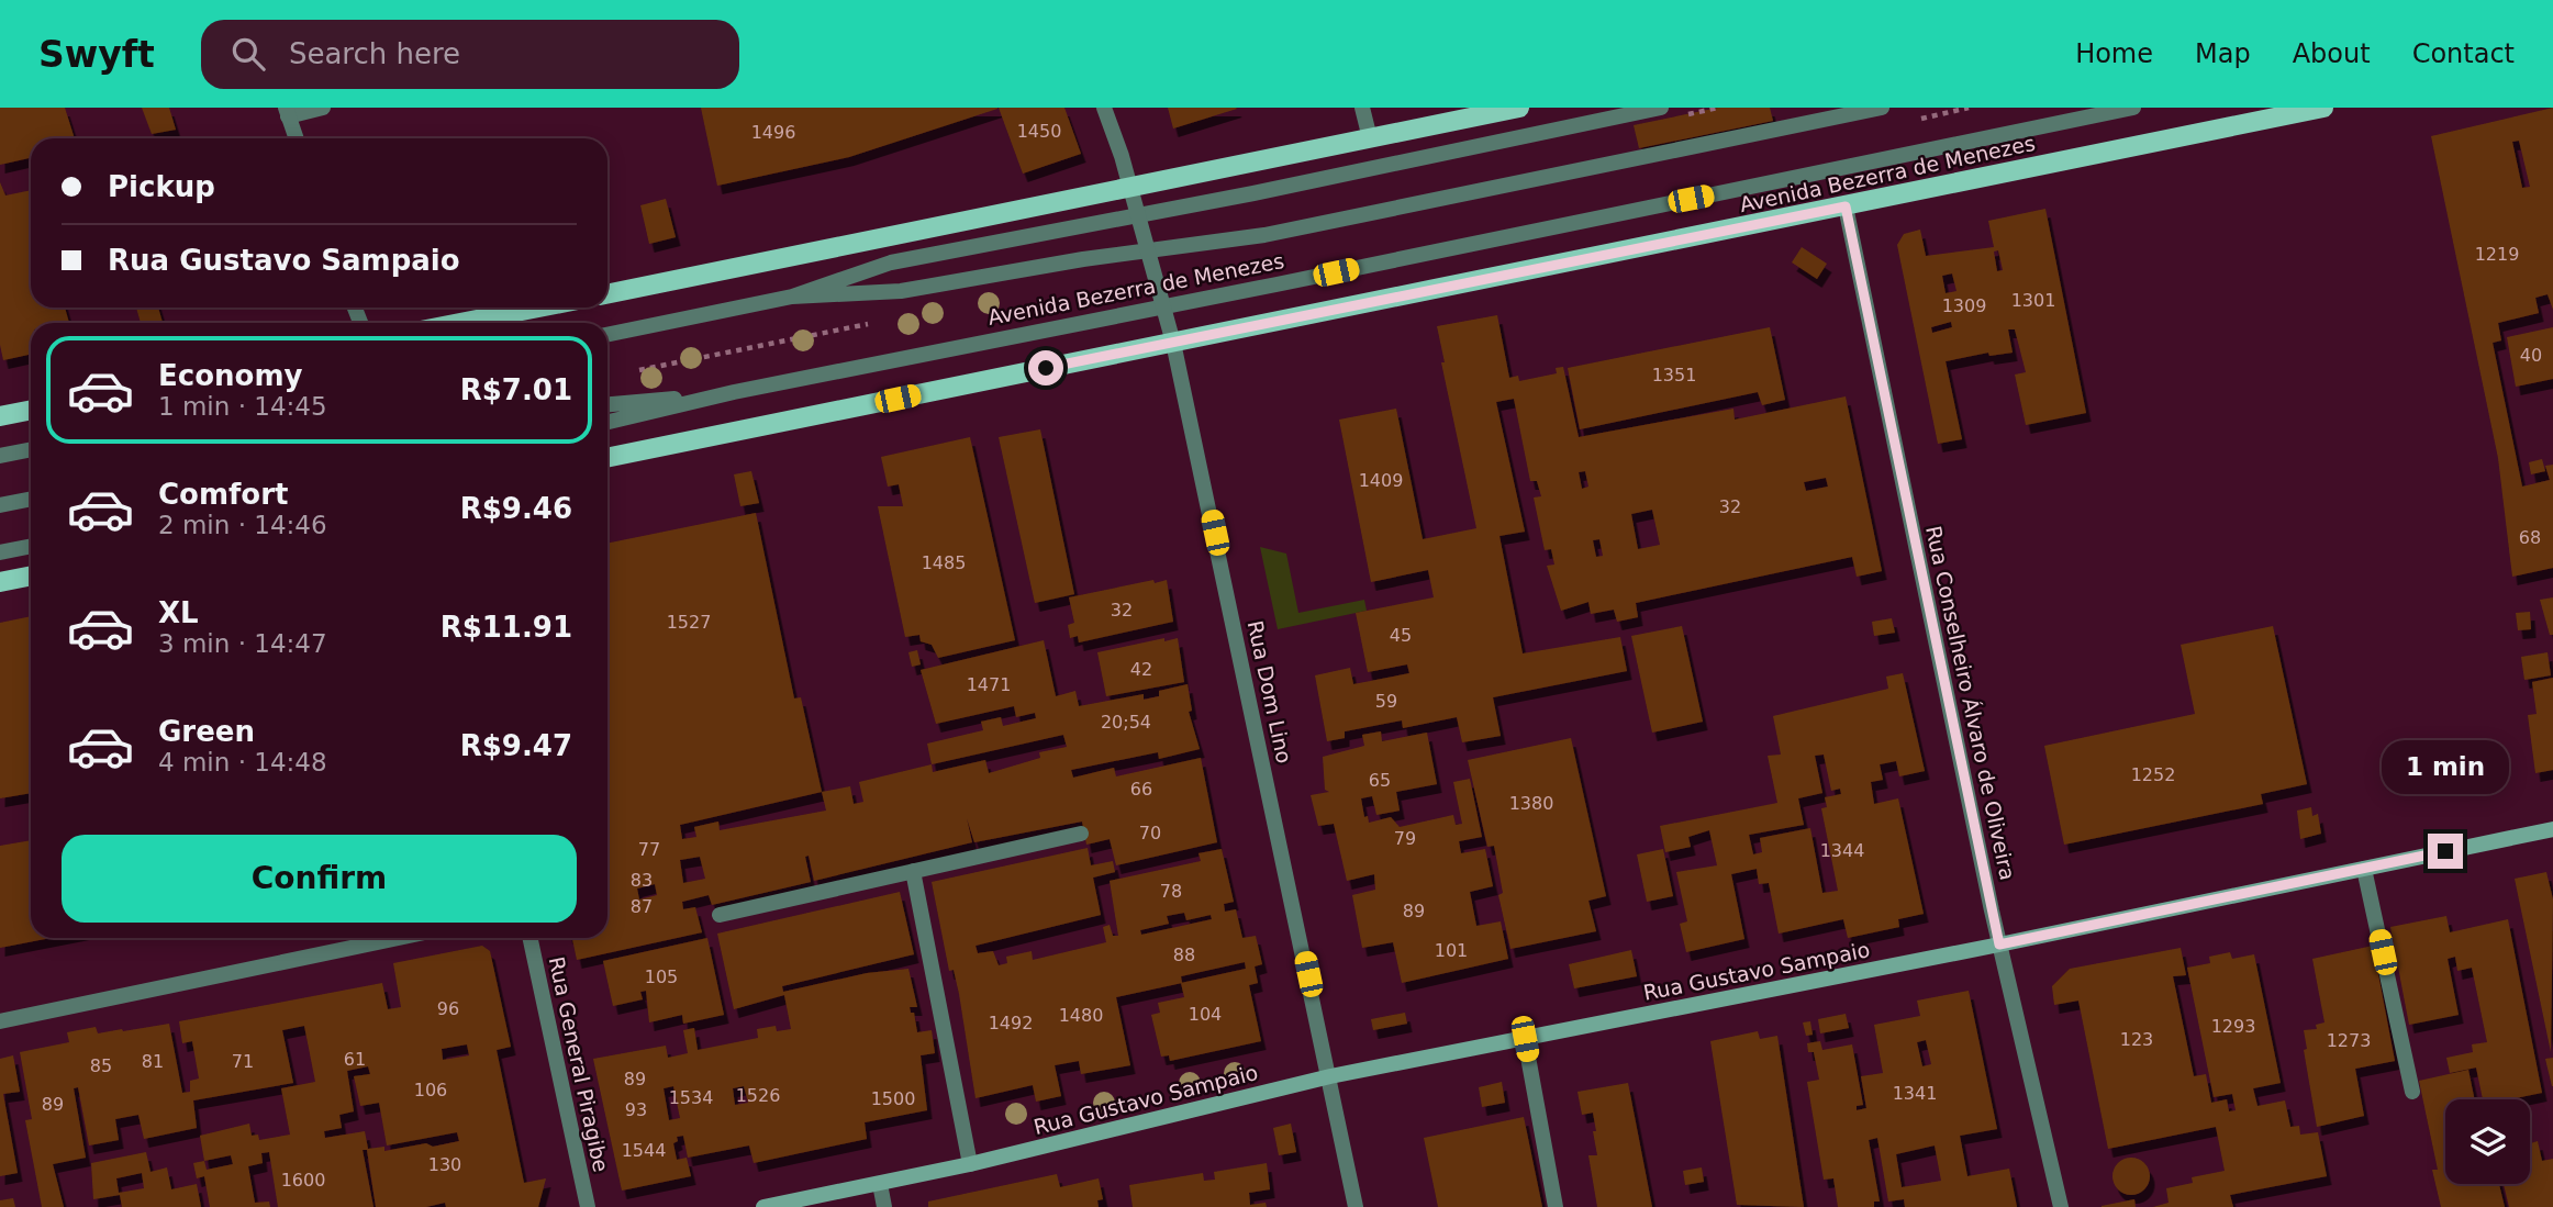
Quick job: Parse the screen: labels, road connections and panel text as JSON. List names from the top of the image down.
{
  "streets": {
    "main road": ["Avenida Bezerra de Menezes"],
    "street": [
      "Rua Dom Lino",
      "Rua Conselheiro Álvaro de Oliveira",
      "Rua Gustavo Sampaio",
      "Rua General Piragibe"
    ]
  },
  "crossings": [
    ["Avenida Bezerra de Menezes", "Rua Dom Lino"],
    ["Avenida Bezerra de Menezes", "Rua Conselheiro Álvaro de Oliveira"],
    ["Rua Dom Lino", "Rua Gustavo Sampaio"],
    ["Rua Conselheiro Álvaro de Oliveira", "Rua Gustavo Sampaio"]
  ],
  "house_numbers": [
    "1450",
    "1496",
    "1219",
    "1301",
    "1309",
    "40",
    "1351",
    "1409",
    "32",
    "68",
    "1485",
    "32",
    "1527",
    "45",
    "42",
    "1471",
    "59",
    "20;54",
    "1252",
    "65",
    "66",
    "1380",
    "70",
    "79",
    "77",
    "1344",
    "83",
    "78",
    "87",
    "89",
    "101",
    "88",
    "105",
    "96",
    "104",
    "1480",
    "1492",
    "1293",
    "123",
    "1273",
    "61",
    "81",
    "71",
    "85",
    "89",
    "106",
    "1341",
    "1526",
    "1534",
    "1500",
    "89",
    "93",
    "1544",
    "130",
    "1600"
  ],
  "page": {
    "header": "Swyft",
    "search": "Search here",
    "nav": [
      "Home",
      "Map",
      "About",
      "Contact"
    ],
    "banner": ["Pickup", "Rua Gustavo Sampaio"],
    "list": [
      {
        "name": "Economy",
        "note": "1 min · 14:45",
        "value": "R$7.01"
      },
      {
        "name": "Comfort",
        "note": "2 min · 14:46",
        "value": "R$9.46"
      },
      {
        "name": "XL",
        "note": "3 min · 14:47",
        "value": "R$11.91"
      },
      {
        "name": "Green",
        "note": "4 min · 14:48",
        "value": "R$9.47"
      }
    ],
    "bubble": "1 min",
    "buttons": "Confirm"
  }
}
